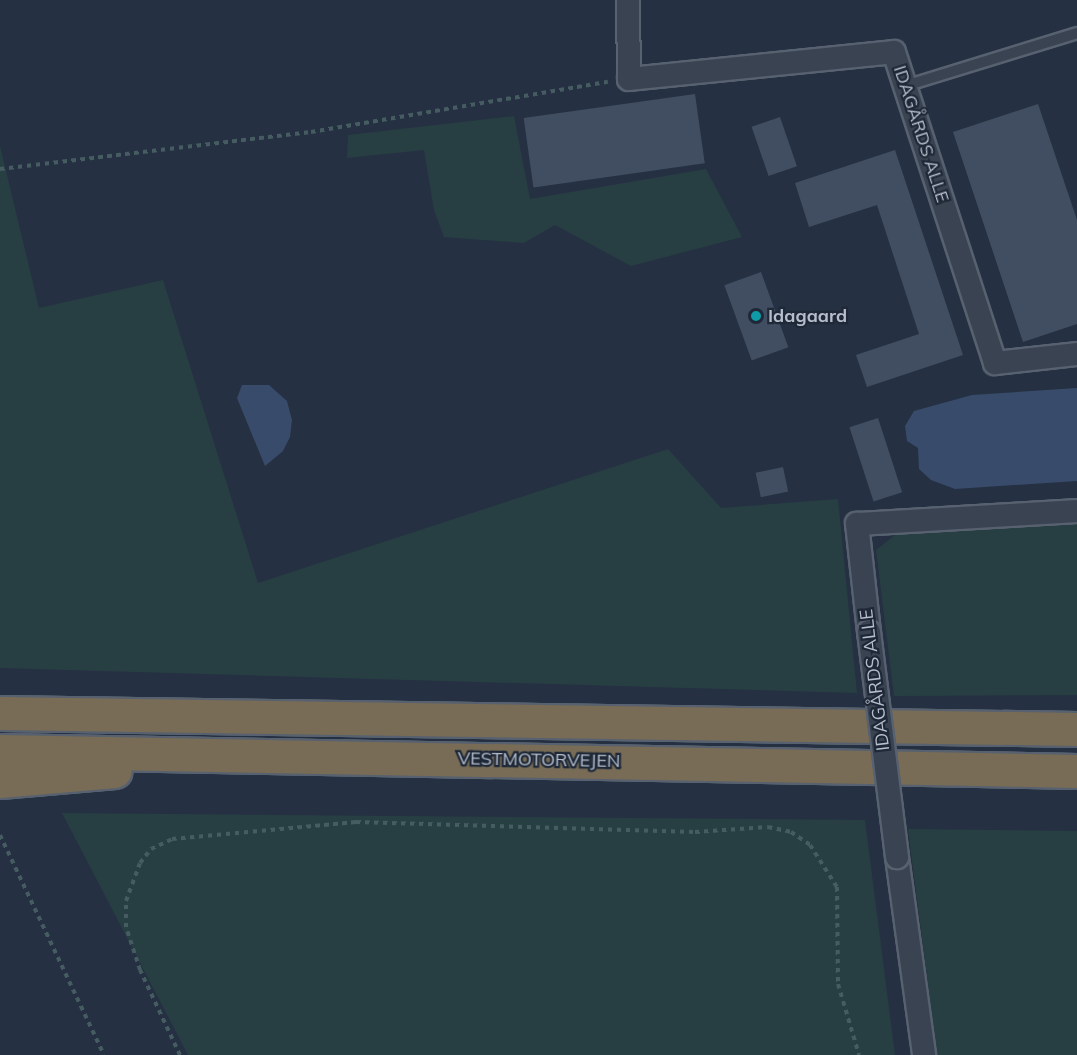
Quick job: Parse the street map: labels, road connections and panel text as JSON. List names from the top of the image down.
{
  "streets": {
    "highway": ["VESTMOTORVEJEN"],
    "street": ["IDAGÅRDS ALLE"]
  },
  "places": ["Idagaard"]
}
